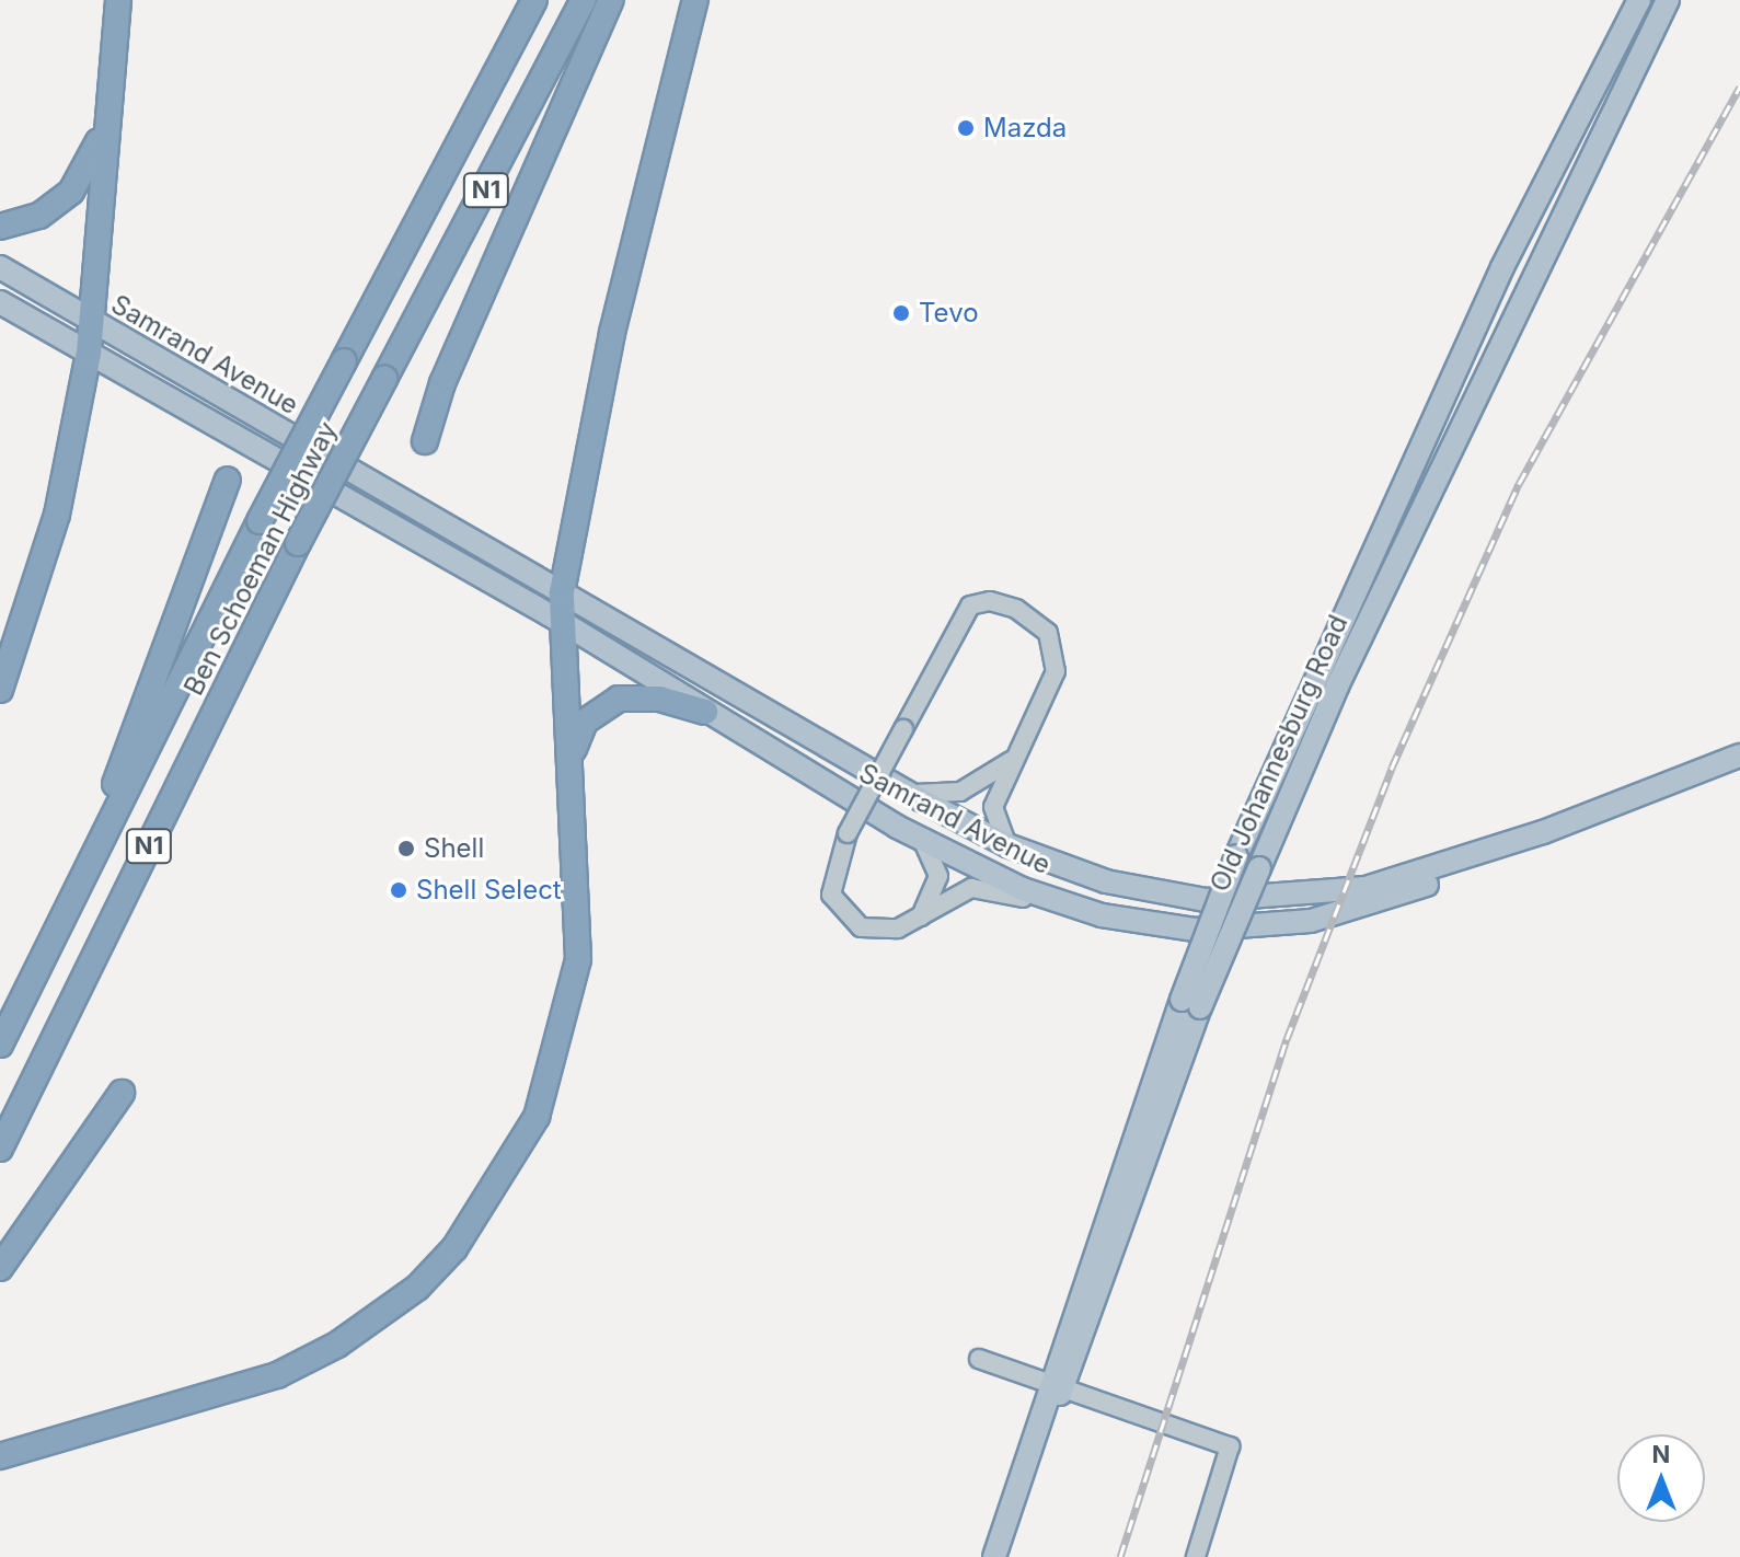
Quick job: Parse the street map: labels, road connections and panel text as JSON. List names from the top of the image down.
{
  "streets": {
    "highway": ["N1", "Ben Schoeman Highway"],
    "main road": ["Samrand Avenue", "Old Johannesburg Road"]
  },
  "places": [
    "Mazda",
    "Tevo",
    "Shell",
    "Shell Select"
  ],
  "north": "top"
}
